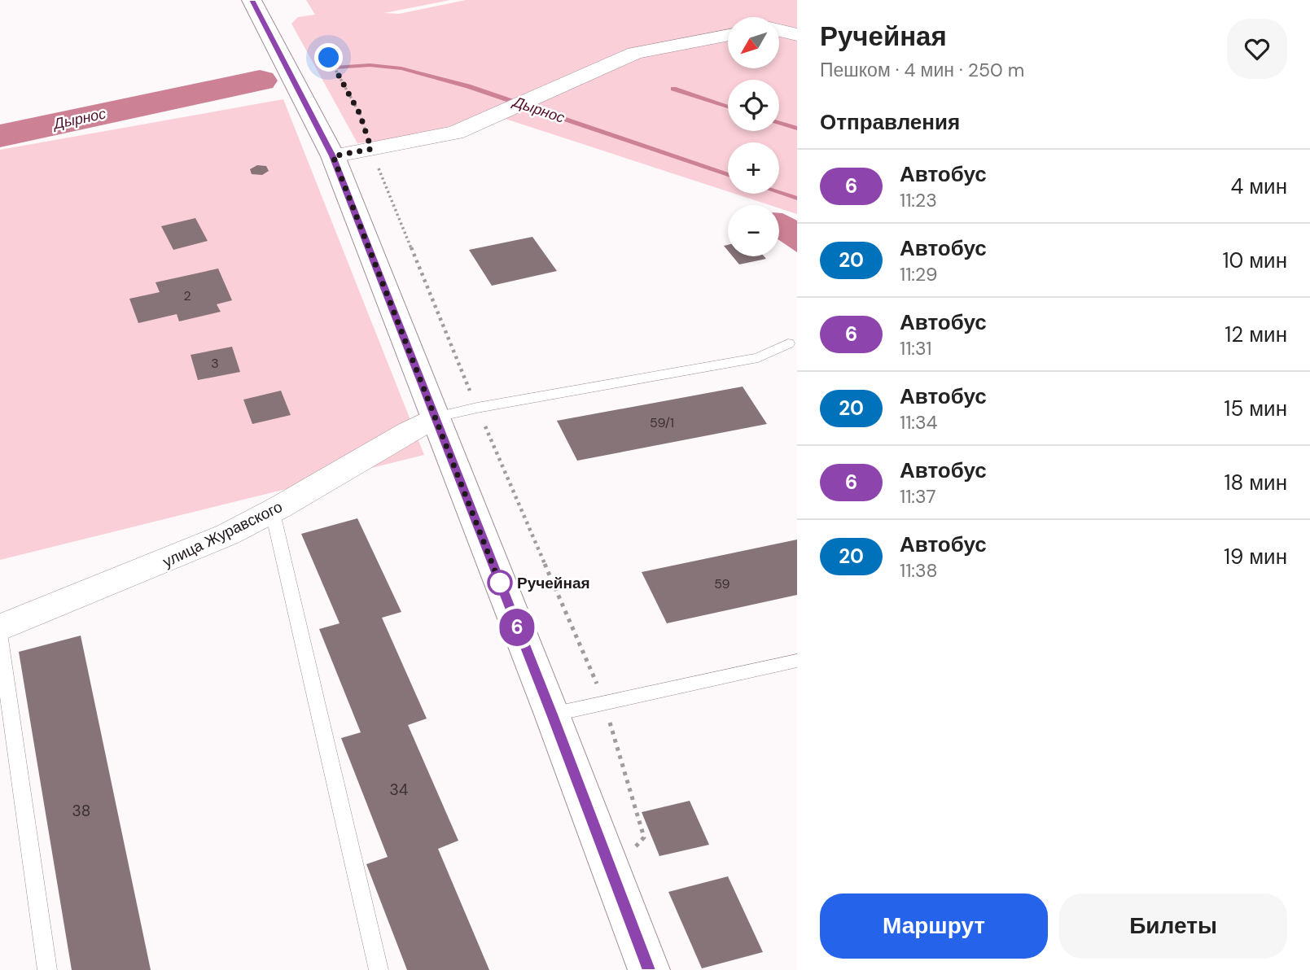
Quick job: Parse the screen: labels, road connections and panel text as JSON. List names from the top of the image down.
{
  "streets": {
    "street": ["улица Журавского"]
  },
  "water": ["Дырнос"],
  "places": ["Ручейная"],
  "lines": ["bus line 6"],
  "house_numbers": [
    "2",
    "3",
    "59/1",
    "59",
    "34",
    "38"
  ],
  "north": "bottom left",
  "page": {
    "on_map": "6",
    "heading": [
      ["Ручейная", "Пешком · 4 мин · 250 m"],
      "Отправления"
    ],
    "map_buttons": ["+", "−"],
    "list": [
      {
        "mark": "6",
        "name": "Автобус",
        "note": "11:23",
        "value": "4 мин"
      },
      {
        "mark": "20",
        "name": "Автобус",
        "note": "11:29",
        "value": "10 мин"
      },
      {
        "mark": "6",
        "name": "Автобус",
        "note": "11:31",
        "value": "12 мин"
      },
      {
        "mark": "20",
        "name": "Автобус",
        "note": "11:34",
        "value": "15 мин"
      },
      {
        "mark": "6",
        "name": "Автобус",
        "note": "11:37",
        "value": "18 мин"
      },
      {
        "mark": "20",
        "name": "Автобус",
        "note": "11:38",
        "value": "19 мин"
      }
    ],
    "buttons": ["Маршрут", "Билеты"]
  }
}
